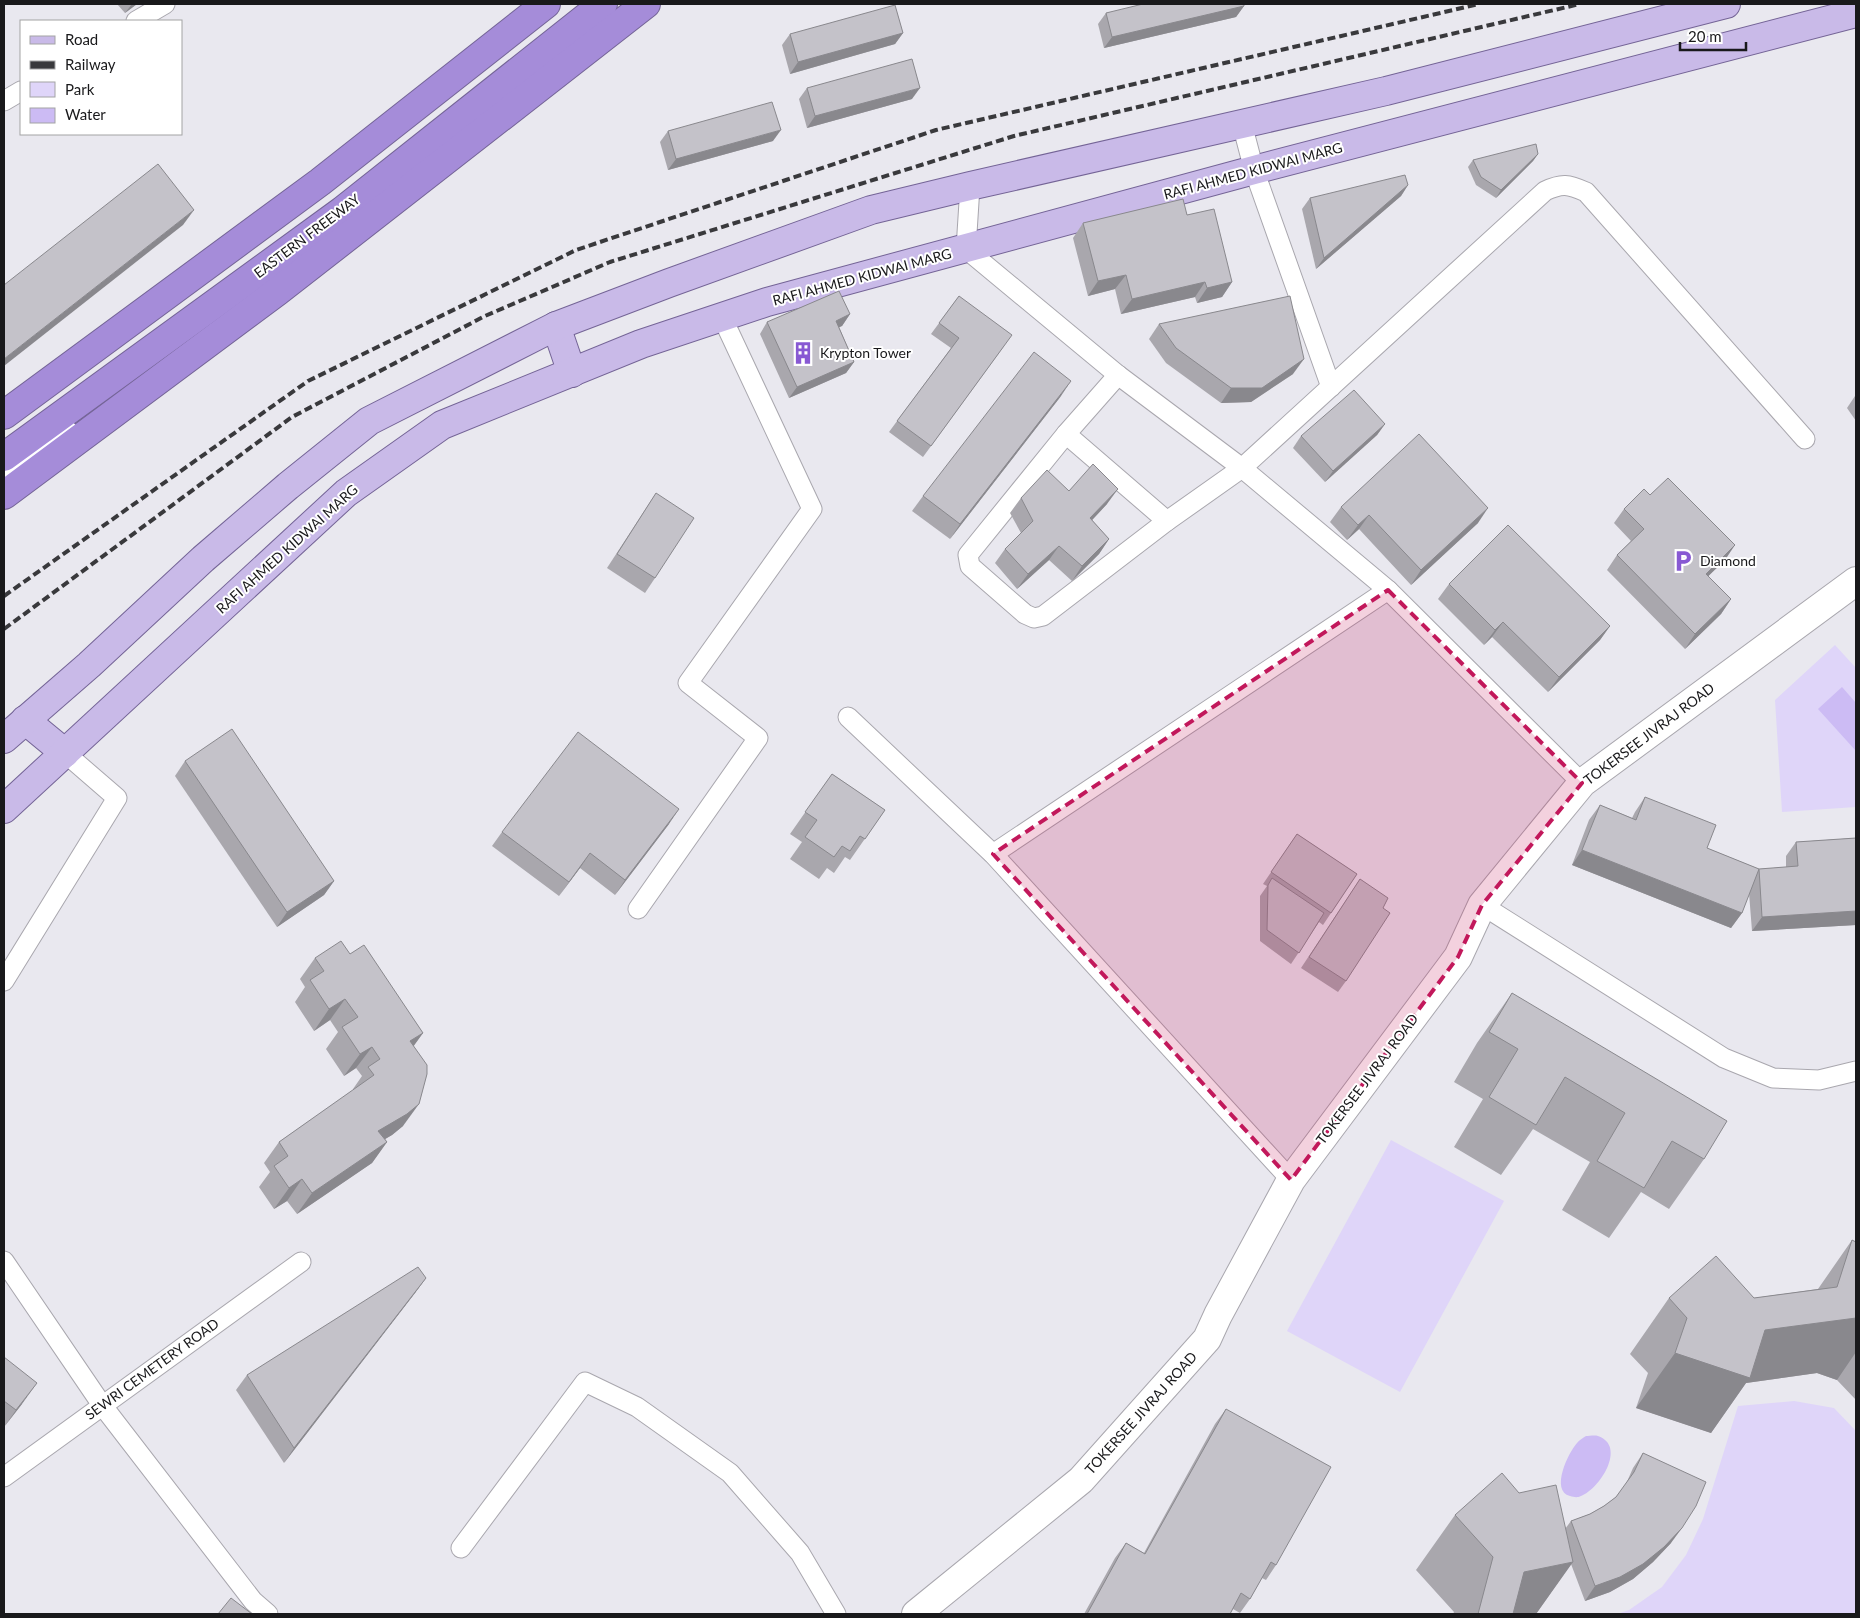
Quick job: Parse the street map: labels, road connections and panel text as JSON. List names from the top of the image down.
{
  "streets": {
    "highway": ["EASTERN FREEWAY"],
    "main road": ["RAFI AHMED KIDWAI MARG"],
    "street": ["TOKERSEE JIVRAJ ROAD", "SEWRI CEMETERY ROAD"]
  },
  "places": {
    "building": ["Krypton Tower"],
    "parking": ["Diamond"]
  },
  "legend": [
    "Road",
    "Railway",
    "Park",
    "Water"
  ],
  "scale_bar": "20 m"
}
